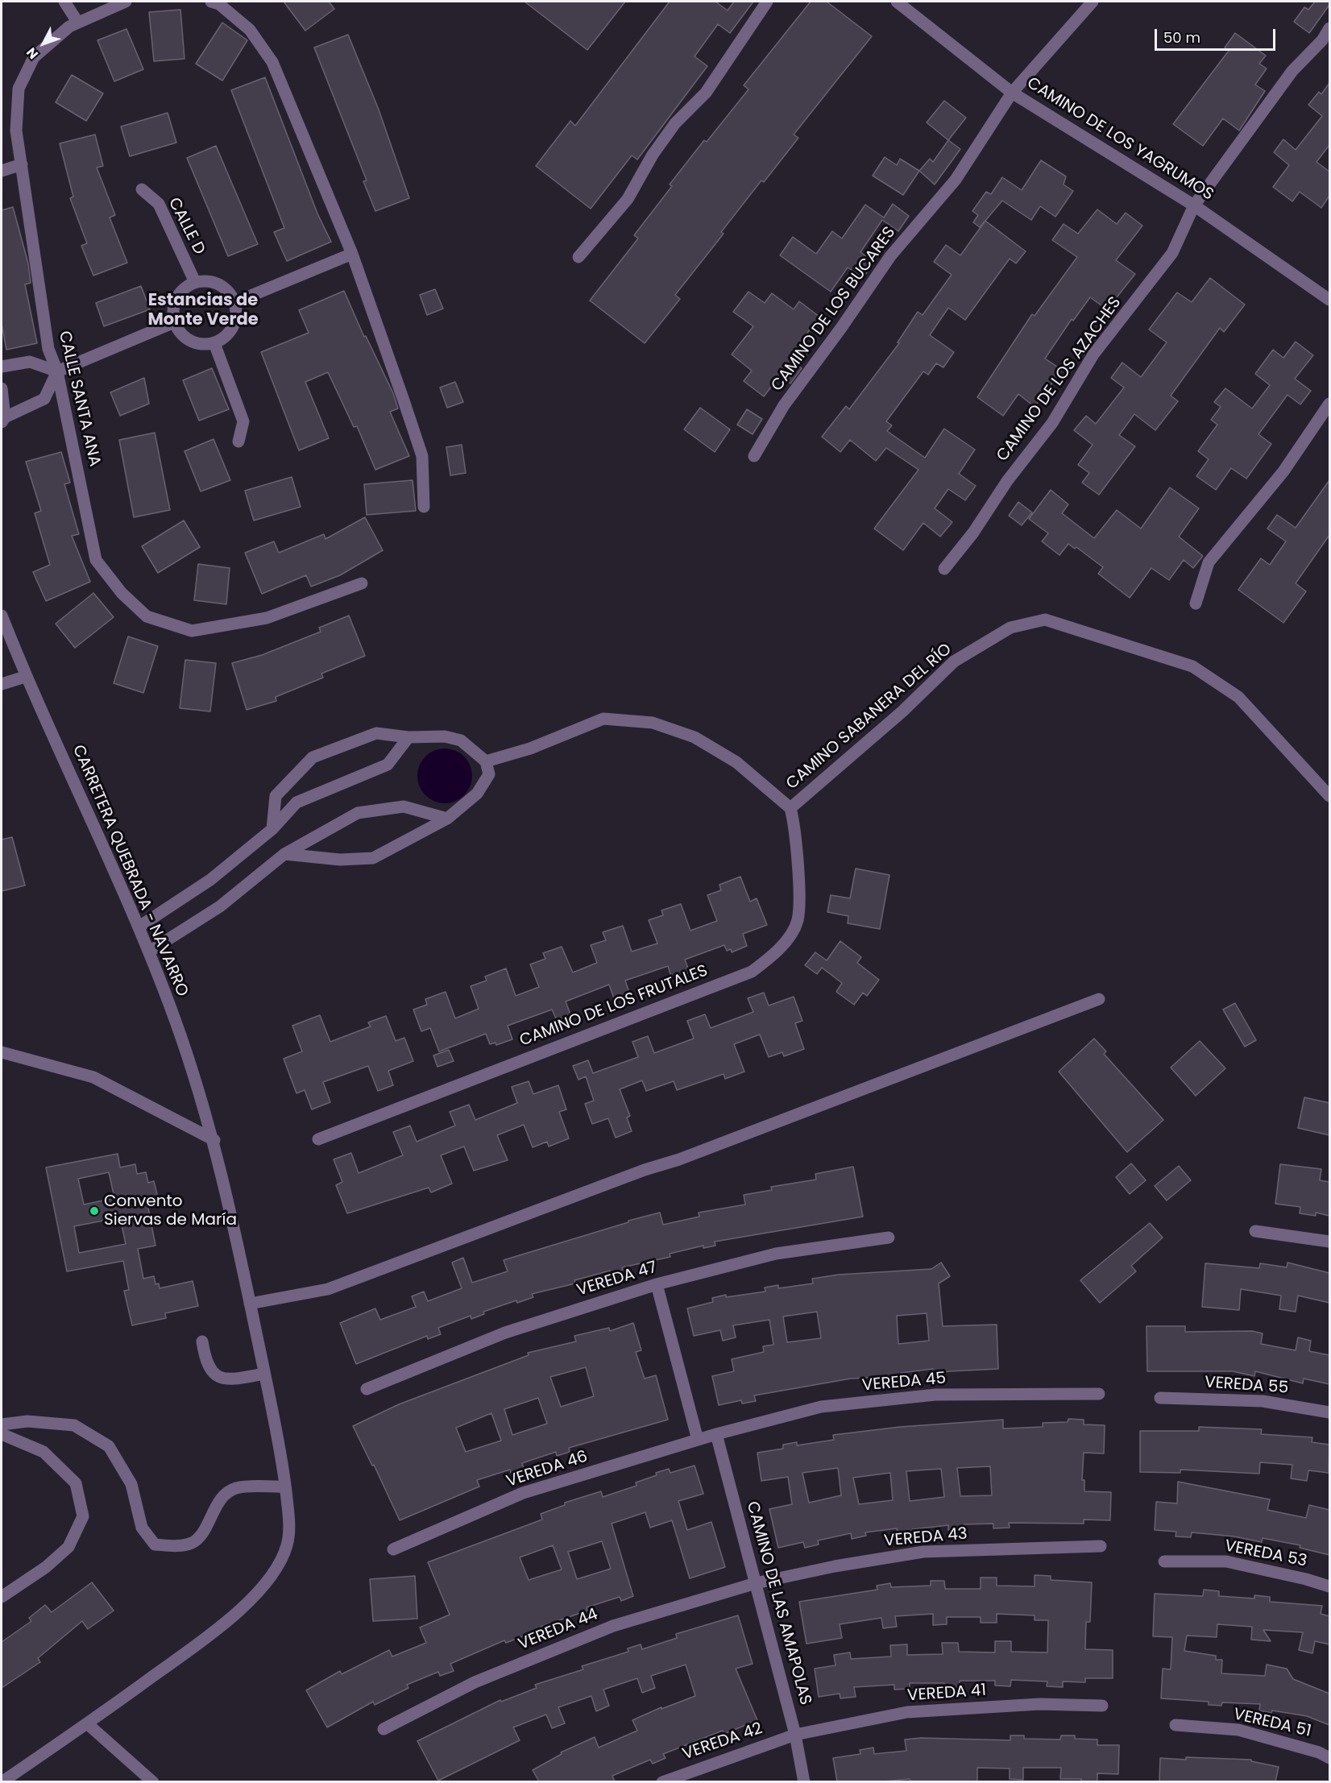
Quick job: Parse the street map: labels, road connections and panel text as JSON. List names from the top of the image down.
{
  "streets": {
    "street": [
      "CAMINO DE LOS YAGRUMOS",
      "CALLE D",
      "CAMINO DE LOS BUCARES",
      "CAMINO DE LOS AZACHES",
      "CALLE SANTA ANA",
      "CAMINO SABANERA DEL RÍO",
      "CARRETERA QUEBRADA - NAVARRO",
      "CAMINO DE LOS FRUTALES",
      "VEREDA 47",
      "VEREDA 45",
      "VEREDA 55",
      "VEREDA 46",
      "VEREDA 43",
      "VEREDA 53",
      "CAMINO DE LAS AMAPOLAS",
      "VEREDA 44",
      "VEREDA 41",
      "VEREDA 51",
      "VEREDA 42"
    ]
  },
  "crossings": [
    ["CAMINO DE LOS YAGRUMOS", "CAMINO DE LOS BUCARES"],
    ["CAMINO DE LOS YAGRUMOS", "CAMINO DE LOS AZACHES"],
    ["CAMINO SABANERA DEL RÍO", "CAMINO DE LOS FRUTALES"],
    ["VEREDA 45", "VEREDA 46"],
    ["VEREDA 45", "CAMINO DE LAS AMAPOLAS"],
    ["VEREDA 46", "CAMINO DE LAS AMAPOLAS"],
    ["VEREDA 43", "CAMINO DE LAS AMAPOLAS"],
    ["VEREDA 43", "VEREDA 44"],
    ["CAMINO DE LAS AMAPOLAS", "VEREDA 44"],
    ["CAMINO DE LAS AMAPOLAS", "VEREDA 41"],
    ["CAMINO DE LAS AMAPOLAS", "VEREDA 42"],
    ["VEREDA 41", "VEREDA 42"]
  ],
  "districts": ["Estancias de Monte Verde"],
  "places": ["Convento Siervas de María"],
  "scale_bar": "50 m",
  "north": "bottom left"
}
